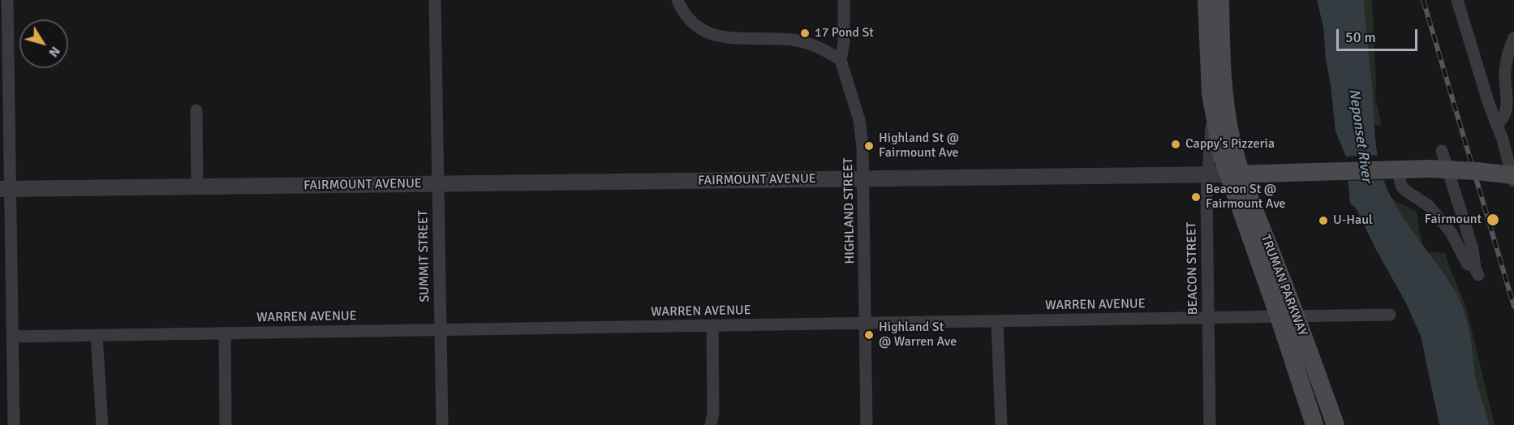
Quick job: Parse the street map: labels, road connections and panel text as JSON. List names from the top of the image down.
{
  "streets": {
    "main road": ["FAIRMOUNT AVENUE", "TRUMAN PARKWAY"],
    "street": [
      "HIGHLAND STREET",
      "SUMMIT STREET",
      "BEACON STREET",
      "WARREN AVENUE"
    ]
  },
  "crossings": [
    ["FAIRMOUNT AVENUE", "HIGHLAND STREET"],
    ["FAIRMOUNT AVENUE", "SUMMIT STREET"],
    ["FAIRMOUNT AVENUE", "BEACON STREET"],
    ["FAIRMOUNT AVENUE", "TRUMAN PARKWAY"],
    ["HIGHLAND STREET", "WARREN AVENUE"],
    ["SUMMIT STREET", "WARREN AVENUE"],
    ["BEACON STREET", "TRUMAN PARKWAY"],
    ["BEACON STREET", "WARREN AVENUE"],
    ["TRUMAN PARKWAY", "WARREN AVENUE"]
  ],
  "water": ["Neponset River"],
  "places": [
    "17 Pond St",
    "Cappy's Pizzeria",
    "Highland St @ Fairmount Ave",
    "Beacon St @ Fairmount Ave",
    "Fairmount",
    "U-Haul",
    "Highland St @ Warren Ave"
  ],
  "scale_bar": "50 m",
  "north": "bottom right"
}
